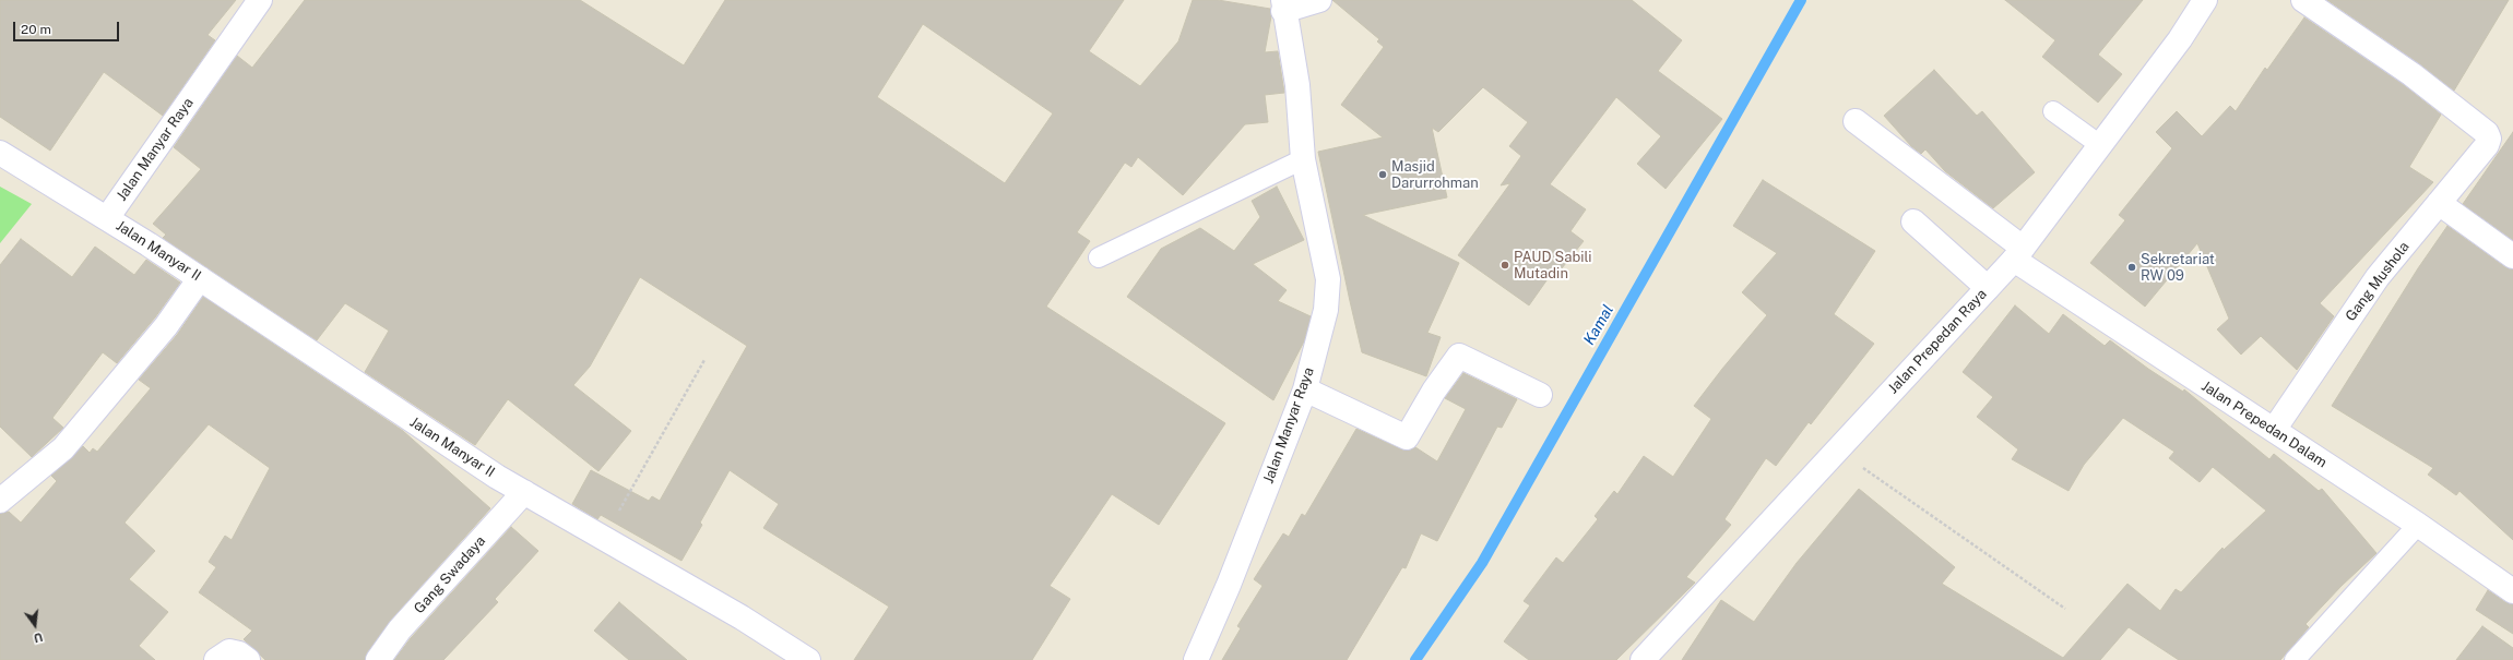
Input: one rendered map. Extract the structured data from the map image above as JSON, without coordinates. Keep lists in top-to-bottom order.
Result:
{
  "streets": {
    "street": [
      "Jalan Manyar Raya",
      "Jalan Manyar II",
      "Gang Mushola",
      "Jalan Prepedan Raya",
      "Jalan Prepedan Dalam",
      "Gang Swadaya"
    ]
  },
  "crossings": [
    ["Jalan Manyar Raya", "Jalan Manyar II"],
    ["Jalan Manyar II", "Gang Swadaya"],
    ["Gang Mushola", "Jalan Prepedan Dalam"],
    ["Jalan Prepedan Raya", "Jalan Prepedan Dalam"]
  ],
  "water": ["Kamal"],
  "places": ["Masjid Darurrohman", "PAUD Sabili Mutadin", "Sekretariat RW 09"],
  "scale_bar": "20 m",
  "north": "bottom"
}
